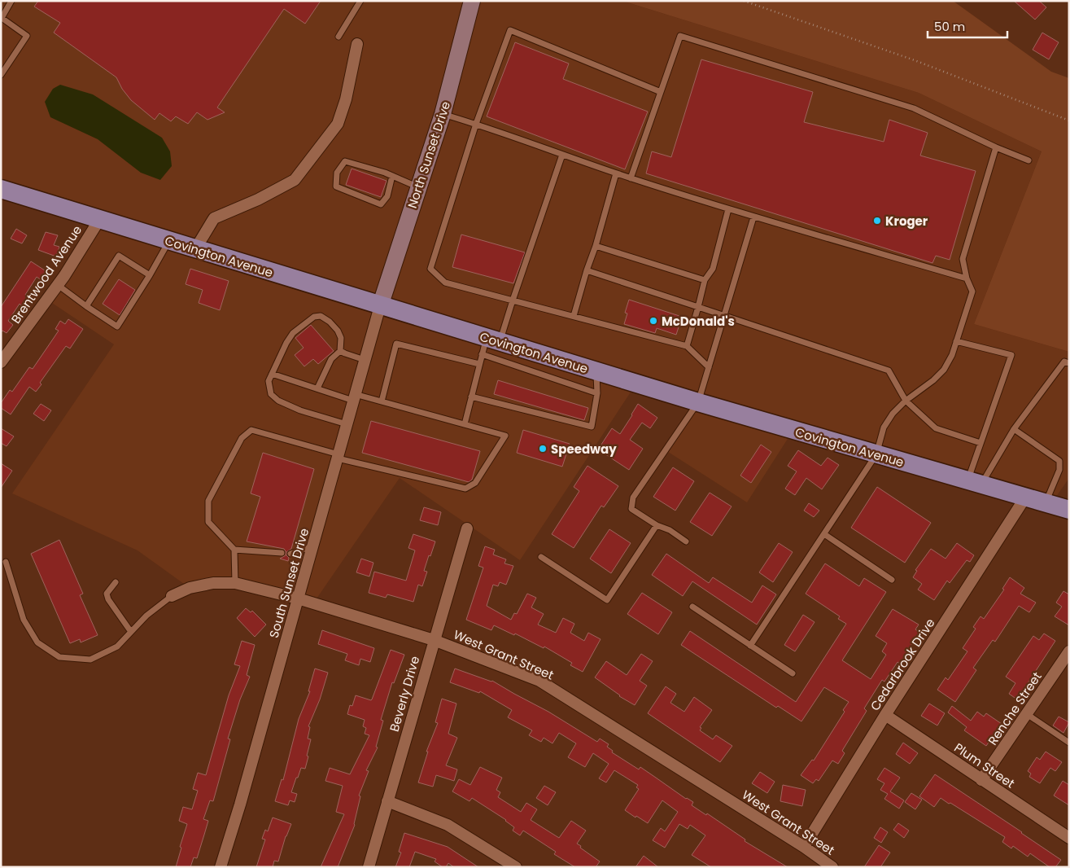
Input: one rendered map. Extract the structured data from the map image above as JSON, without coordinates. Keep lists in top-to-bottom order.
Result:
{
  "streets": {
    "main road": ["North Sunset Drive", "Covington Avenue"],
    "street": [
      "Brentwood Avenue",
      "South Sunset Drive",
      "West Grant Street",
      "Cedarbrook Drive",
      "Beverly Drive",
      "Renche Street",
      "Plum Street"
    ]
  },
  "crossings": [
    ["North Sunset Drive", "Covington Avenue"],
    ["North Sunset Drive", "South Sunset Drive"],
    ["Covington Avenue", "Brentwood Avenue"],
    ["Covington Avenue", "South Sunset Drive"],
    ["Covington Avenue", "Cedarbrook Drive"],
    ["South Sunset Drive", "West Grant Street"],
    ["West Grant Street", "Cedarbrook Drive"],
    ["West Grant Street", "Beverly Drive"],
    ["Cedarbrook Drive", "Plum Street"],
    ["Renche Street", "Plum Street"]
  ],
  "places": ["Kroger", "McDonald's", "Speedway"],
  "scale_bar": "50 m"
}
